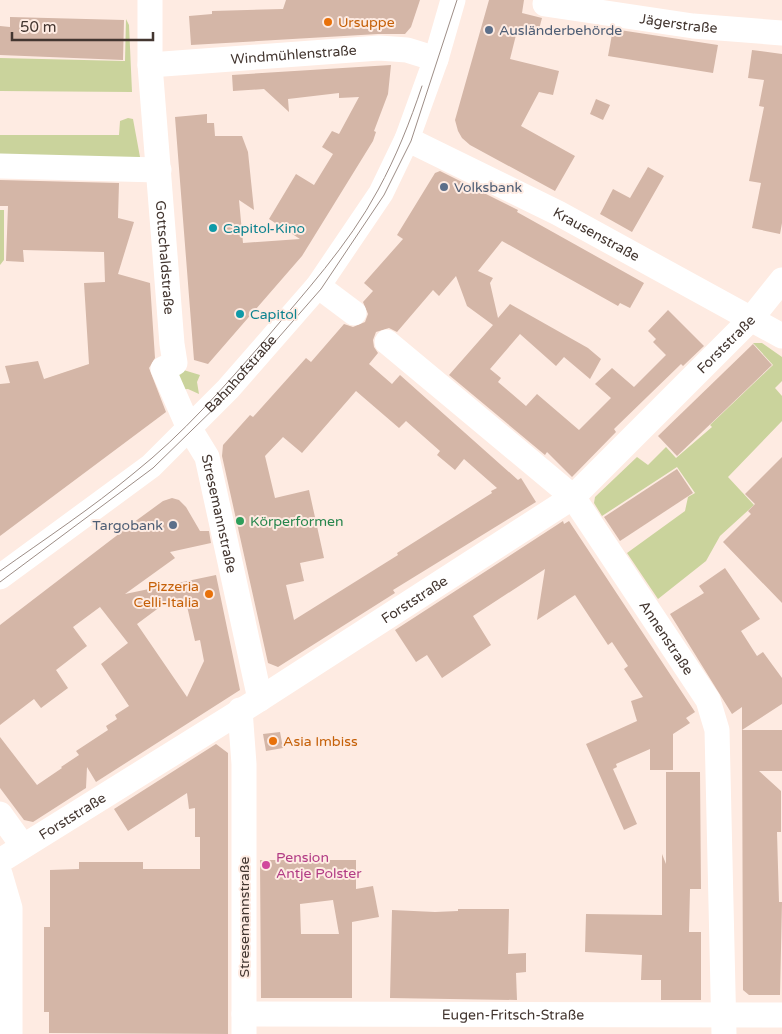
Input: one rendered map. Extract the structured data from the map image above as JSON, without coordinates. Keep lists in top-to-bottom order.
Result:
{
  "streets": {
    "street": [
      "Jägerstraße",
      "Windmühlenstraße",
      "Krausenstraße",
      "Gottschaldstraße",
      "Forststraße",
      "Bahnhofstraße",
      "Stresemannstraße",
      "Annenstraße",
      "Eugen-Fritsch-Straße"
    ]
  },
  "crossings": [
    ["Windmühlenstraße", "Gottschaldstraße"],
    ["Windmühlenstraße", "Bahnhofstraße"],
    ["Krausenstraße", "Forststraße"],
    ["Krausenstraße", "Bahnhofstraße"],
    ["Gottschaldstraße", "Stresemannstraße"],
    ["Forststraße", "Stresemannstraße"],
    ["Forststraße", "Annenstraße"],
    ["Bahnhofstraße", "Stresemannstraße"],
    ["Stresemannstraße", "Eugen-Fritsch-Straße"],
    ["Annenstraße", "Eugen-Fritsch-Straße"]
  ],
  "places": [
    "Ursuppe",
    "Ausländerbehörde",
    "Volksbank",
    "Capitol-Kino",
    "Capitol",
    "Körperformen",
    "Targobank",
    "Pizzeria Celli-Italia",
    "Asia Imbiss",
    "Pension Antje Polster"
  ],
  "scale_bar": "50 m"
}
